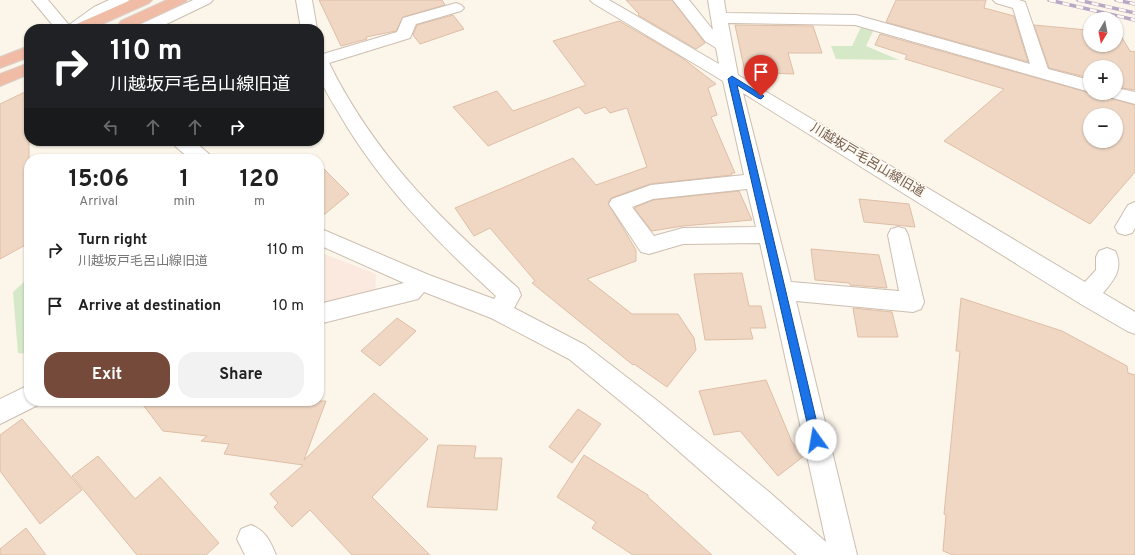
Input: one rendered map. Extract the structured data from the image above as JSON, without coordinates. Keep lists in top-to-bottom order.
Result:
{
  "streets": {
    "street": ["川越坂戸毛呂山線旧道"]
  },
  "north": "bottom",
  "page": {
    "map_buttons": ["+", "−"],
    "turn": ["110 m", "川越坂戸毛呂山線旧道"],
    "eta": [
      "15:06",
      "Arrival",
      "1",
      "min",
      "120",
      "m"
    ],
    "list": [
      {
        "name": "Turn right",
        "note": "川越坂戸毛呂山線旧道",
        "value": "110 m"
      },
      {
        "name": "Arrive at destination",
        "value": "10 m"
      }
    ],
    "buttons": ["Exit", "Share"]
  }
}
